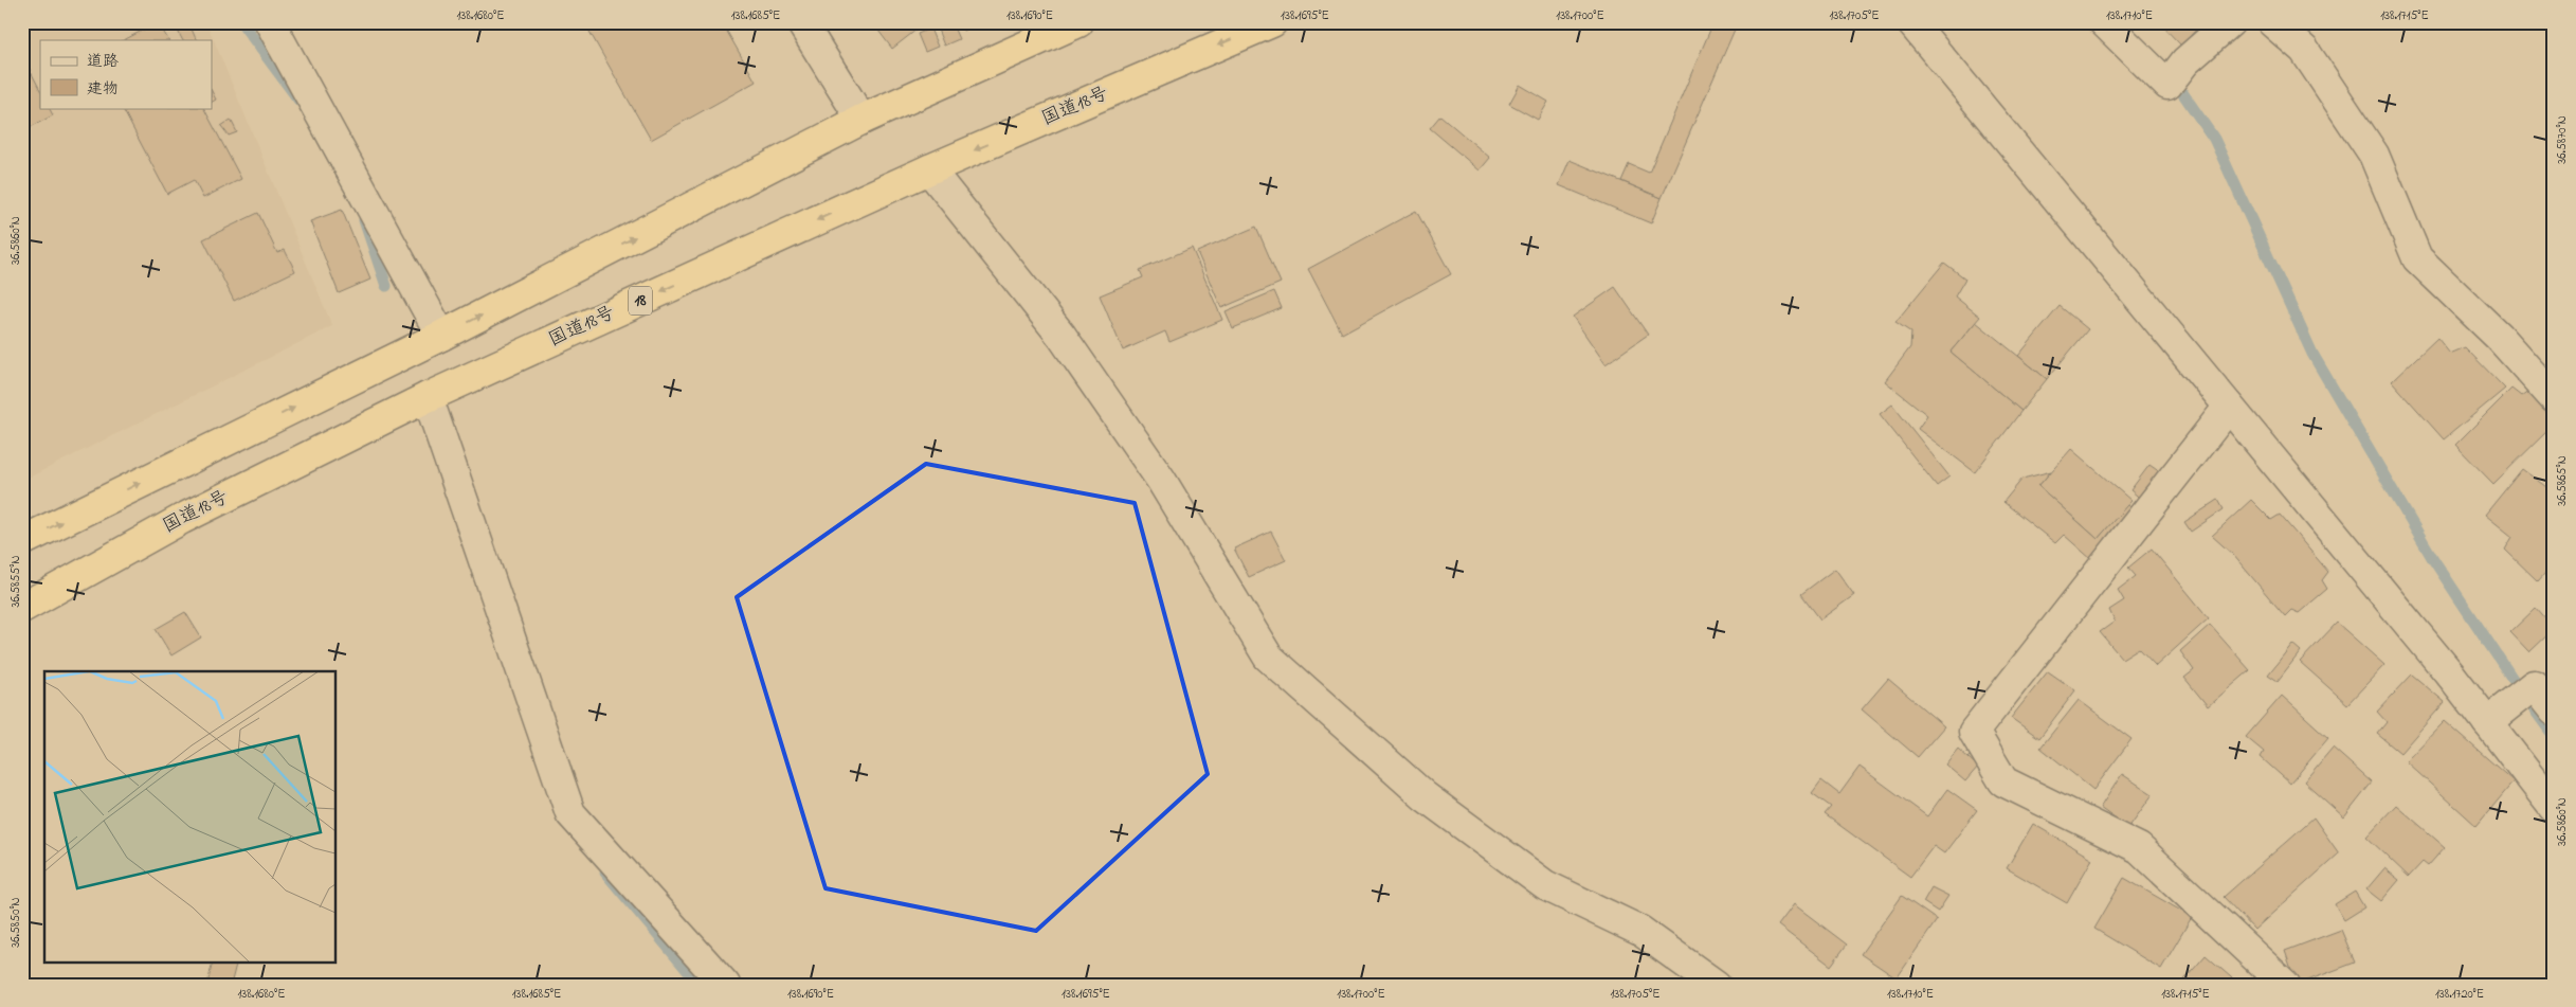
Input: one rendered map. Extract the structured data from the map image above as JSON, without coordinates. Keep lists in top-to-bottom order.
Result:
{
  "streets": {
    "highway": ["国道18号", "18"]
  },
  "legend": ["道路", "建物"],
  "coordinates": [
    "138.1680°E",
    "138.1685°E",
    "138.1690°E",
    "138.1695°E",
    "138.1700°E",
    "138.1705°E",
    "138.1710°E",
    "138.1715°E",
    "36.5870°N",
    "36.5860°N",
    "36.5865°N",
    "36.5855°N",
    "36.5850°N",
    "138.1720°E"
  ]
}
